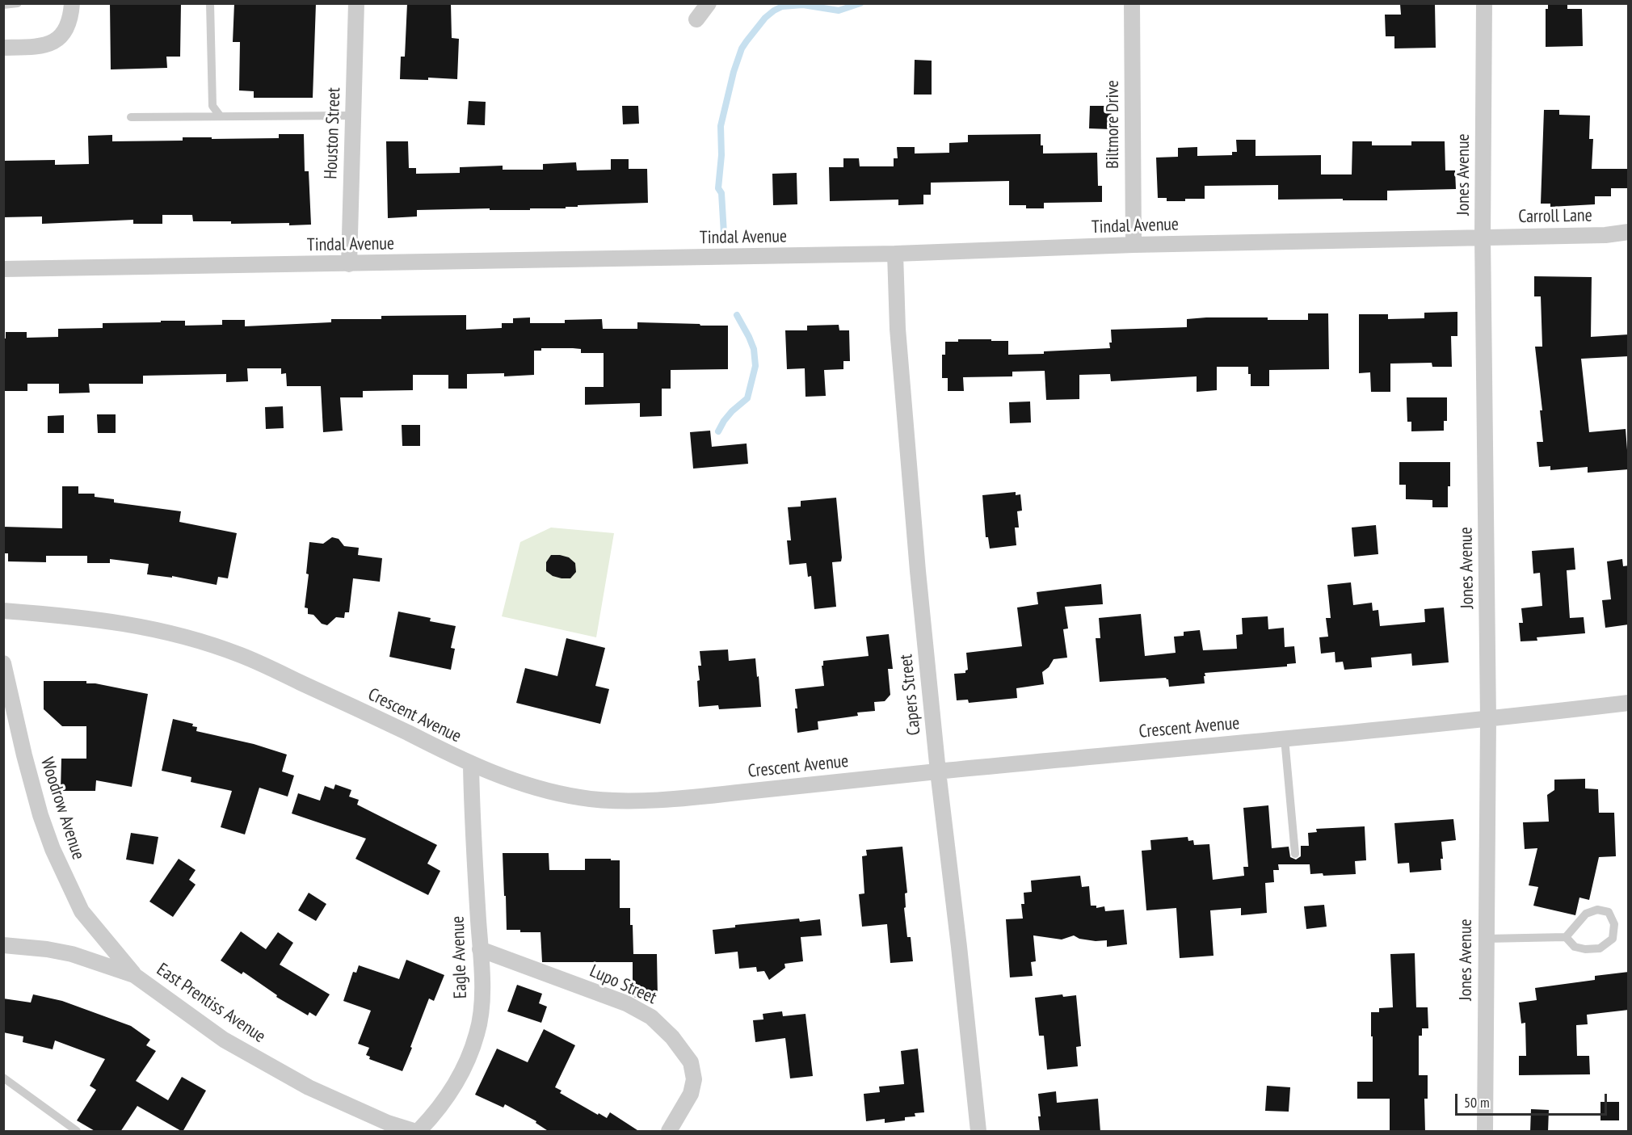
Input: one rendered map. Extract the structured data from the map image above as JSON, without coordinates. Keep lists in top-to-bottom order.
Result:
{
  "streets": {
    "street": [
      "Biltmore Drive",
      "Houston Street",
      "Jones Avenue",
      "Carroll Lane",
      "Tindal Avenue",
      "Capers Street",
      "Crescent Avenue",
      "Woodrow Avenue",
      "Eagle Avenue",
      "Lupo Street",
      "East Prentiss Avenue"
    ]
  },
  "crossings": [
    ["Biltmore Drive", "Tindal Avenue"],
    ["Houston Street", "Tindal Avenue"],
    ["Jones Avenue", "Carroll Lane"],
    ["Jones Avenue", "Tindal Avenue"],
    ["Jones Avenue", "Crescent Avenue"],
    ["Carroll Lane", "Tindal Avenue"],
    ["Tindal Avenue", "Capers Street"],
    ["Capers Street", "Crescent Avenue"],
    ["Crescent Avenue", "Eagle Avenue"],
    ["Woodrow Avenue", "East Prentiss Avenue"],
    ["Eagle Avenue", "Lupo Street"]
  ],
  "scale_bar": "50 m"
}
